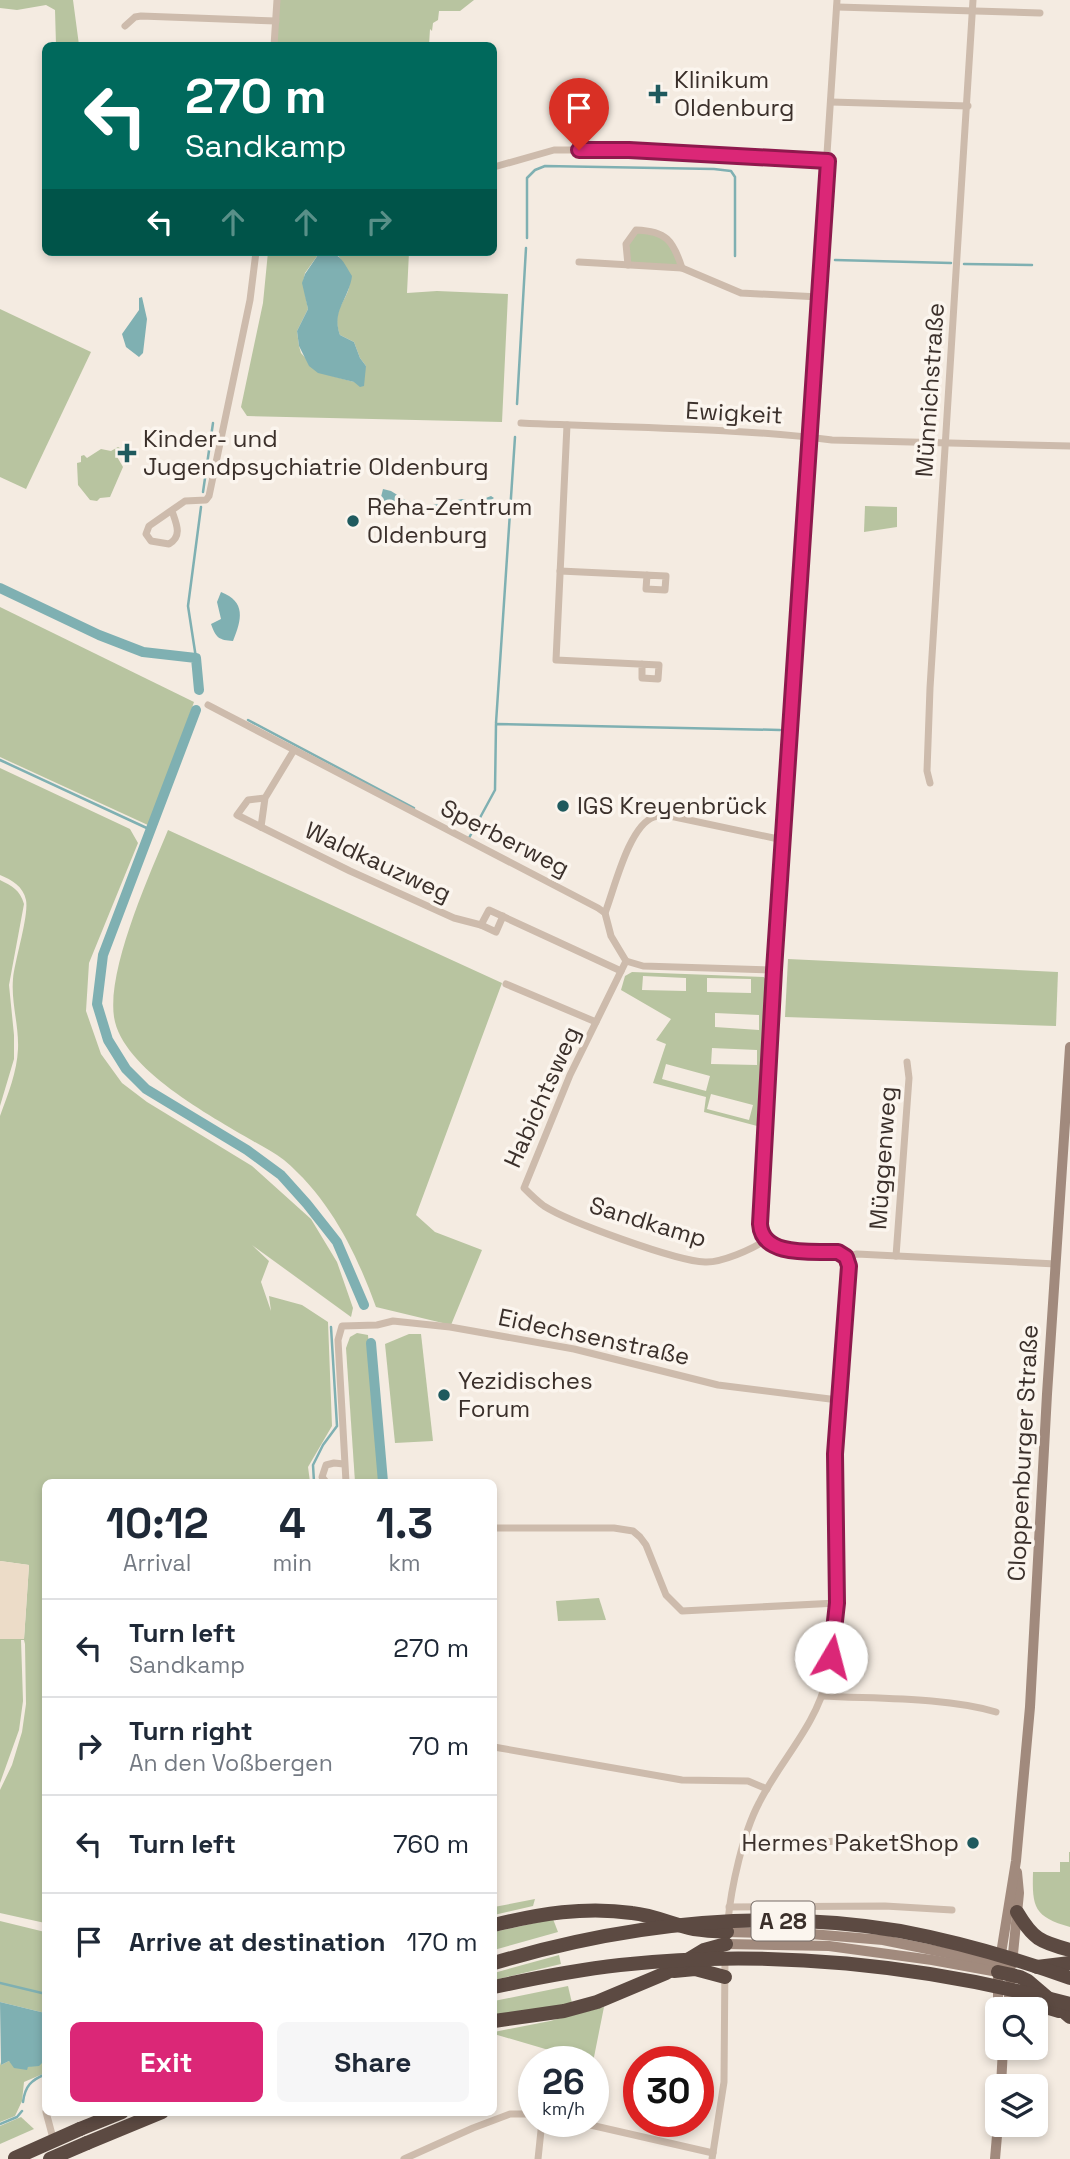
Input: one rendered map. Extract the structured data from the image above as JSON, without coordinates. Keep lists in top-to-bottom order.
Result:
{
  "streets": {
    "highway": ["A 28"],
    "main road": ["Cloppenburger Straße"],
    "street": [
      "Münnichstraße",
      "Ewigkeit",
      "Sperberweg",
      "Waldkauzweg",
      "Habichtsweg",
      "Müggenweg",
      "Sandkamp",
      "Eidechsenstraße"
    ]
  },
  "crossings": [
    ["Münnichstraße", "Ewigkeit"],
    ["Sperberweg", "Waldkauzweg"],
    ["Sperberweg", "Habichtsweg"],
    ["Habichtsweg", "Sandkamp"]
  ],
  "places": {
    "health": ["Klinikum Oldenburg", "Kinder- und Jugendpsychiatrie Oldenburg"],
    "other": [
      "Reha-Zentrum Oldenburg",
      "IGS Kreyenbrück",
      "Yezidisches Forum",
      "Hermes PaketShop"
    ]
  },
  "page": {
    "turn": ["270 m", "Sandkamp"],
    "eta": [
      "10:12",
      "Arrival",
      "4",
      "min",
      "1.3",
      "km"
    ],
    "list": [
      {
        "name": "Turn left",
        "note": "Sandkamp",
        "value": "270 m"
      },
      {
        "name": "Turn right",
        "note": "An den Voßbergen",
        "value": "70 m"
      },
      {
        "name": "Turn left",
        "value": "760 m"
      },
      {
        "name": "Arrive at destination",
        "value": "170 m"
      }
    ],
    "buttons": ["Exit", "Share"],
    "speed": "26 km/h",
    "limit": "30"
  }
}
